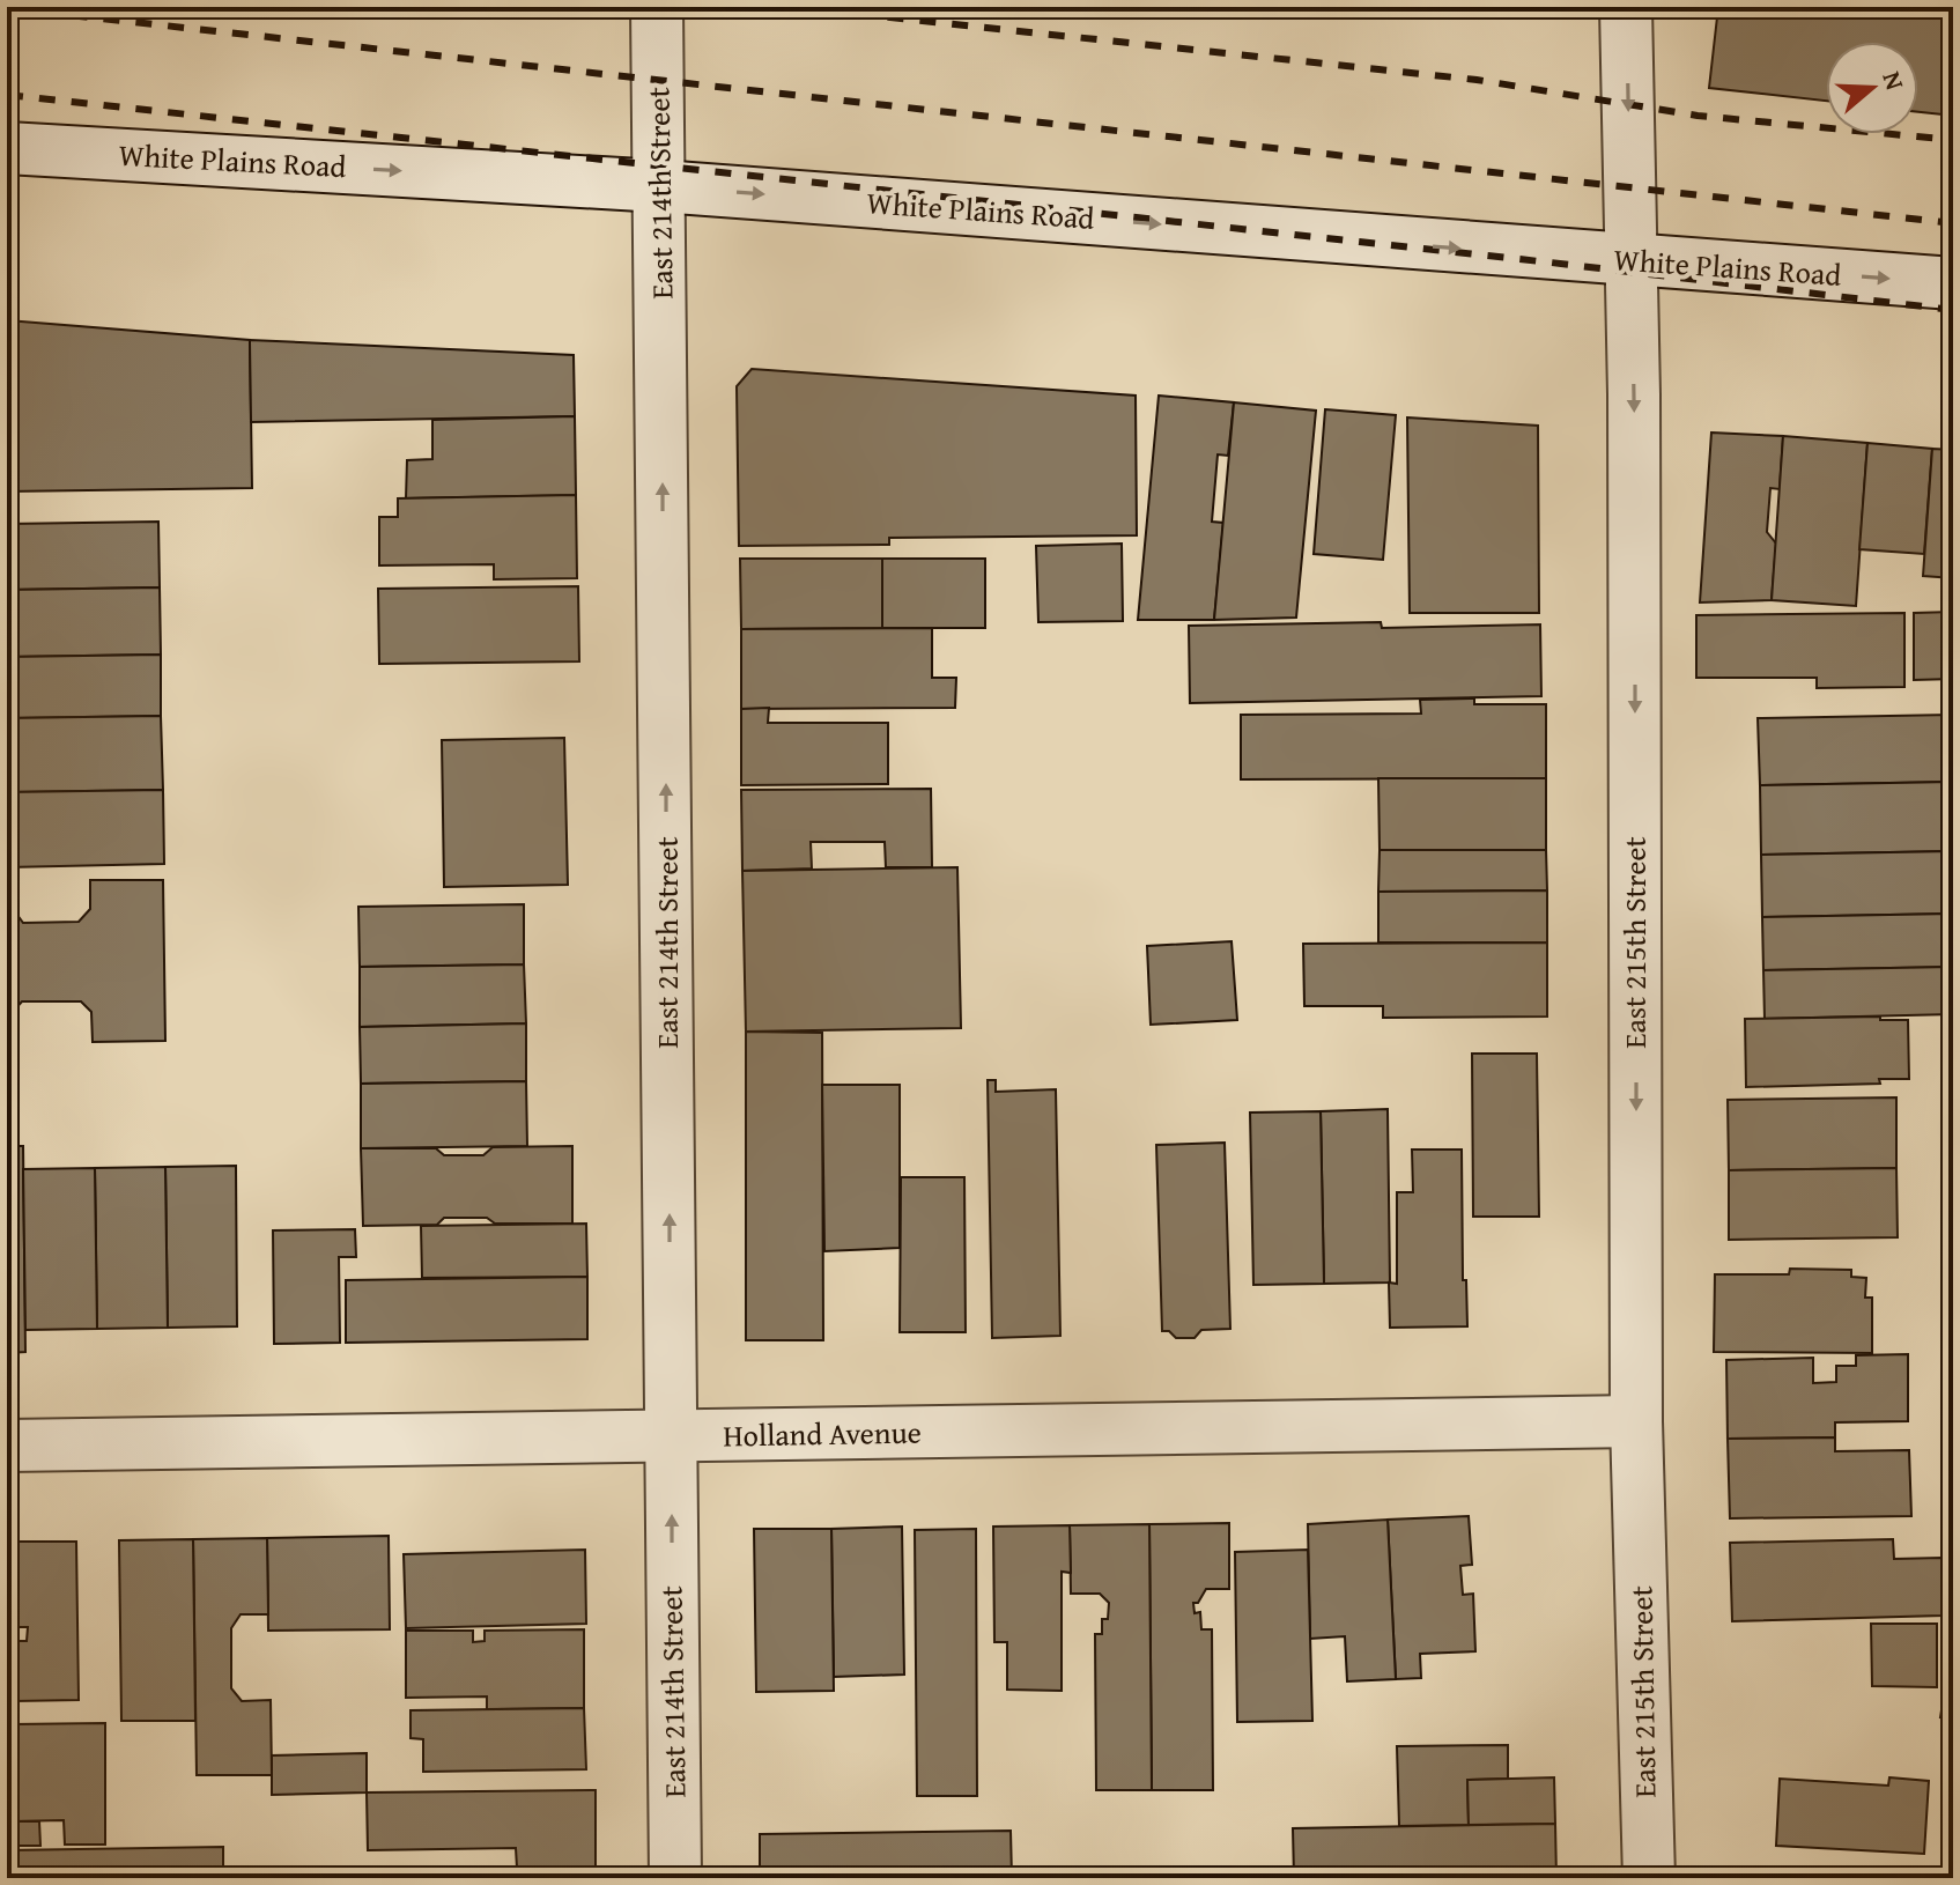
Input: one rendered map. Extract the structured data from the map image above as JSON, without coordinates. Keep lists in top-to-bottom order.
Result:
{
  "streets": {
    "street": [
      "White Plains Road",
      "East 214th Street",
      "East 215th Street",
      "Holland Avenue"
    ]
  },
  "crossings": [
    ["White Plains Road", "East 214th Street"],
    ["White Plains Road", "East 215th Street"],
    ["East 214th Street", "Holland Avenue"],
    ["East 215th Street", "Holland Avenue"]
  ],
  "one_way": ["White Plains Road", "East 214th Street", "East 215th Street"],
  "north": "right"
}
